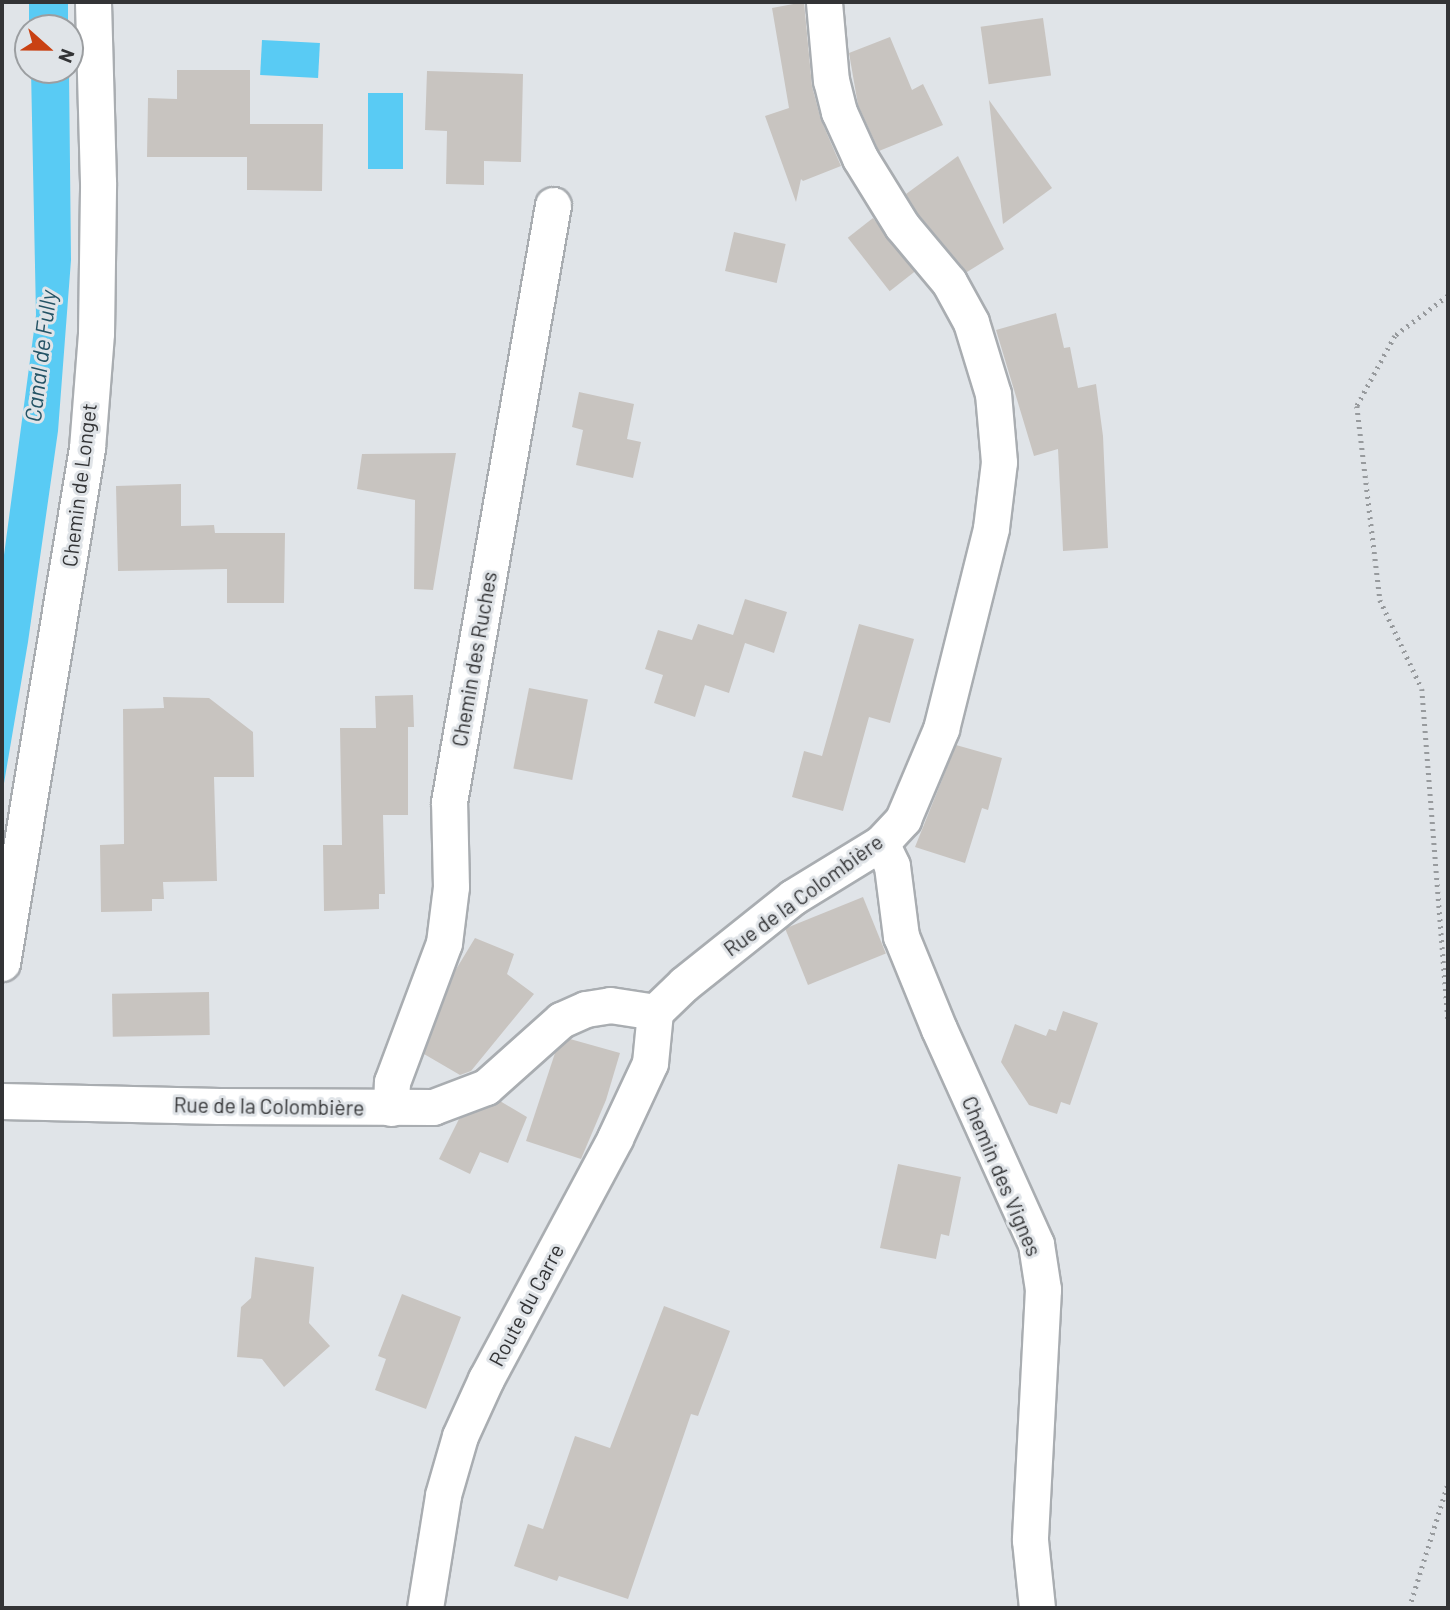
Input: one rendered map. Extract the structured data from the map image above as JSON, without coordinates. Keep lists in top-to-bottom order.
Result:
{
  "streets": {
    "street": [
      "Chemin de Longet",
      "Chemin des Ruches",
      "Rue de la Colombière",
      "Chemin des Vignes",
      "Route du Carre"
    ]
  },
  "crossings": [
    ["Chemin des Ruches", "Rue de la Colombière"],
    ["Rue de la Colombière", "Chemin des Vignes"],
    ["Rue de la Colombière", "Route du Carre"]
  ],
  "water": ["Canal de Fully"],
  "north": "right"
}
